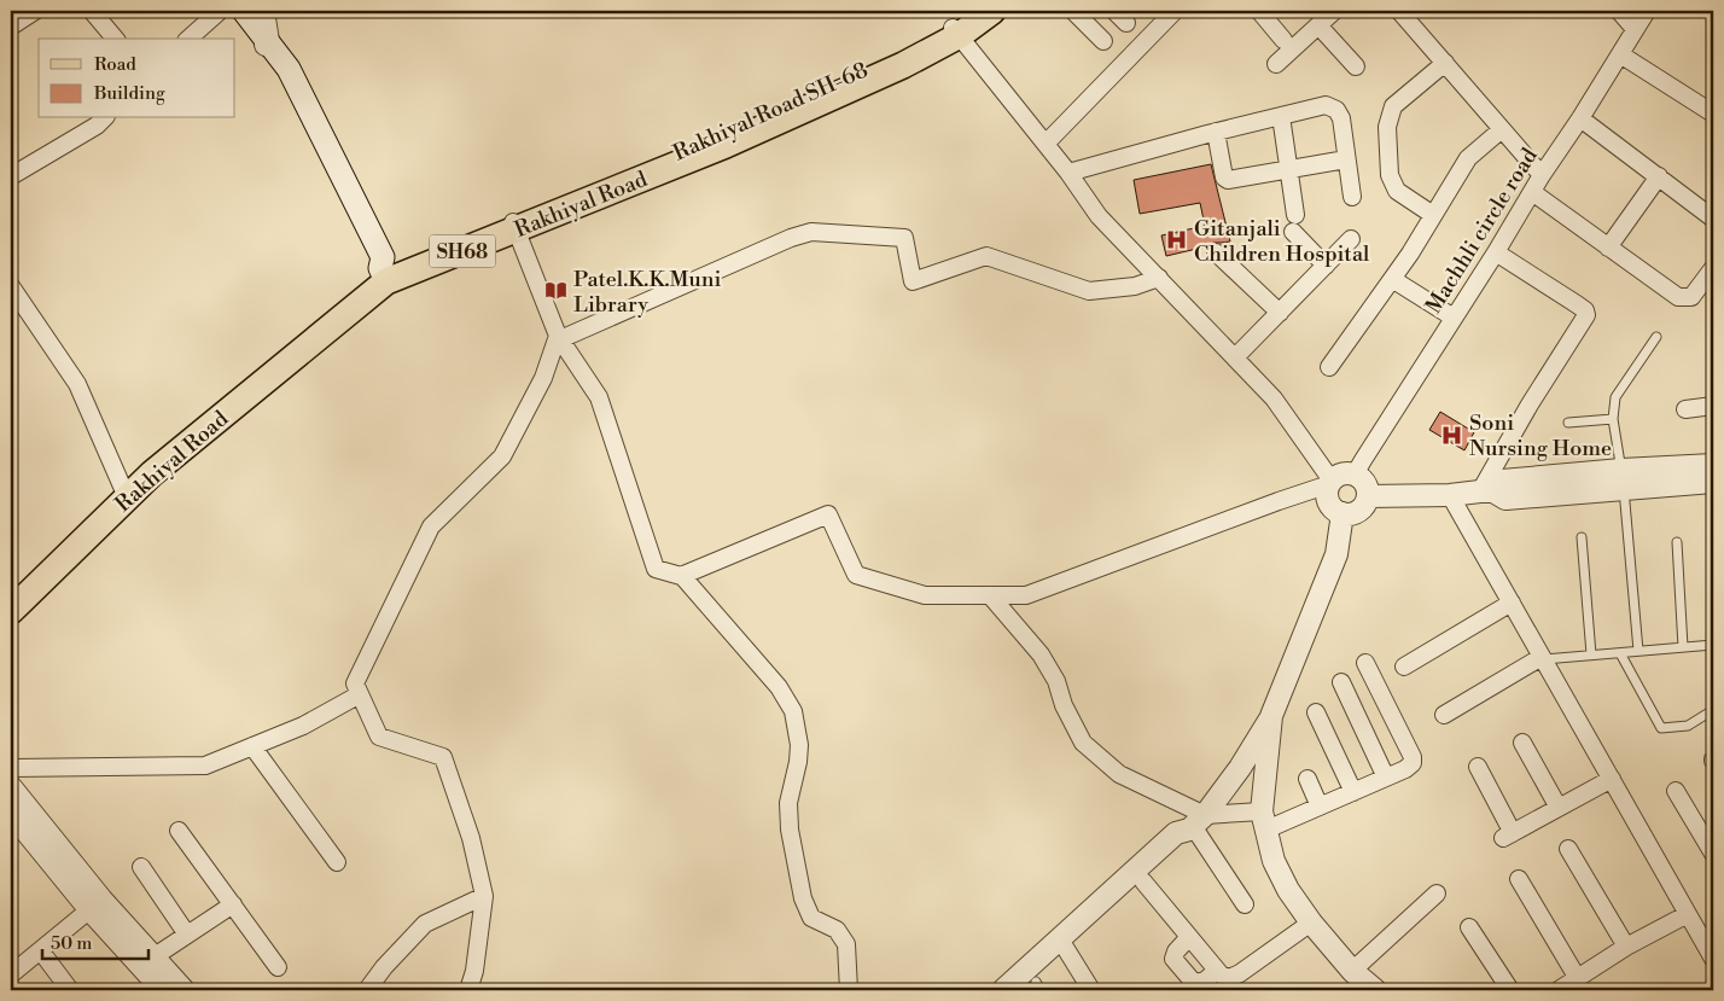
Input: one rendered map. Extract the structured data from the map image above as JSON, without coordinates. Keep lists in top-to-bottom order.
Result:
{
  "streets": {
    "main road": ["Rakhiyal Road", "SH68"],
    "street": ["Machhli circle road"]
  },
  "crossings": [
    ["Rakhiyal Road", "SH68"]
  ],
  "places": {
    "hospital": ["Gitanjali Children Hospital", "Soni Nursing Home"],
    "library": ["Patel.K.K.Muni Library"]
  },
  "legend": ["Road", "Building"],
  "scale_bar": "50 m"
}
